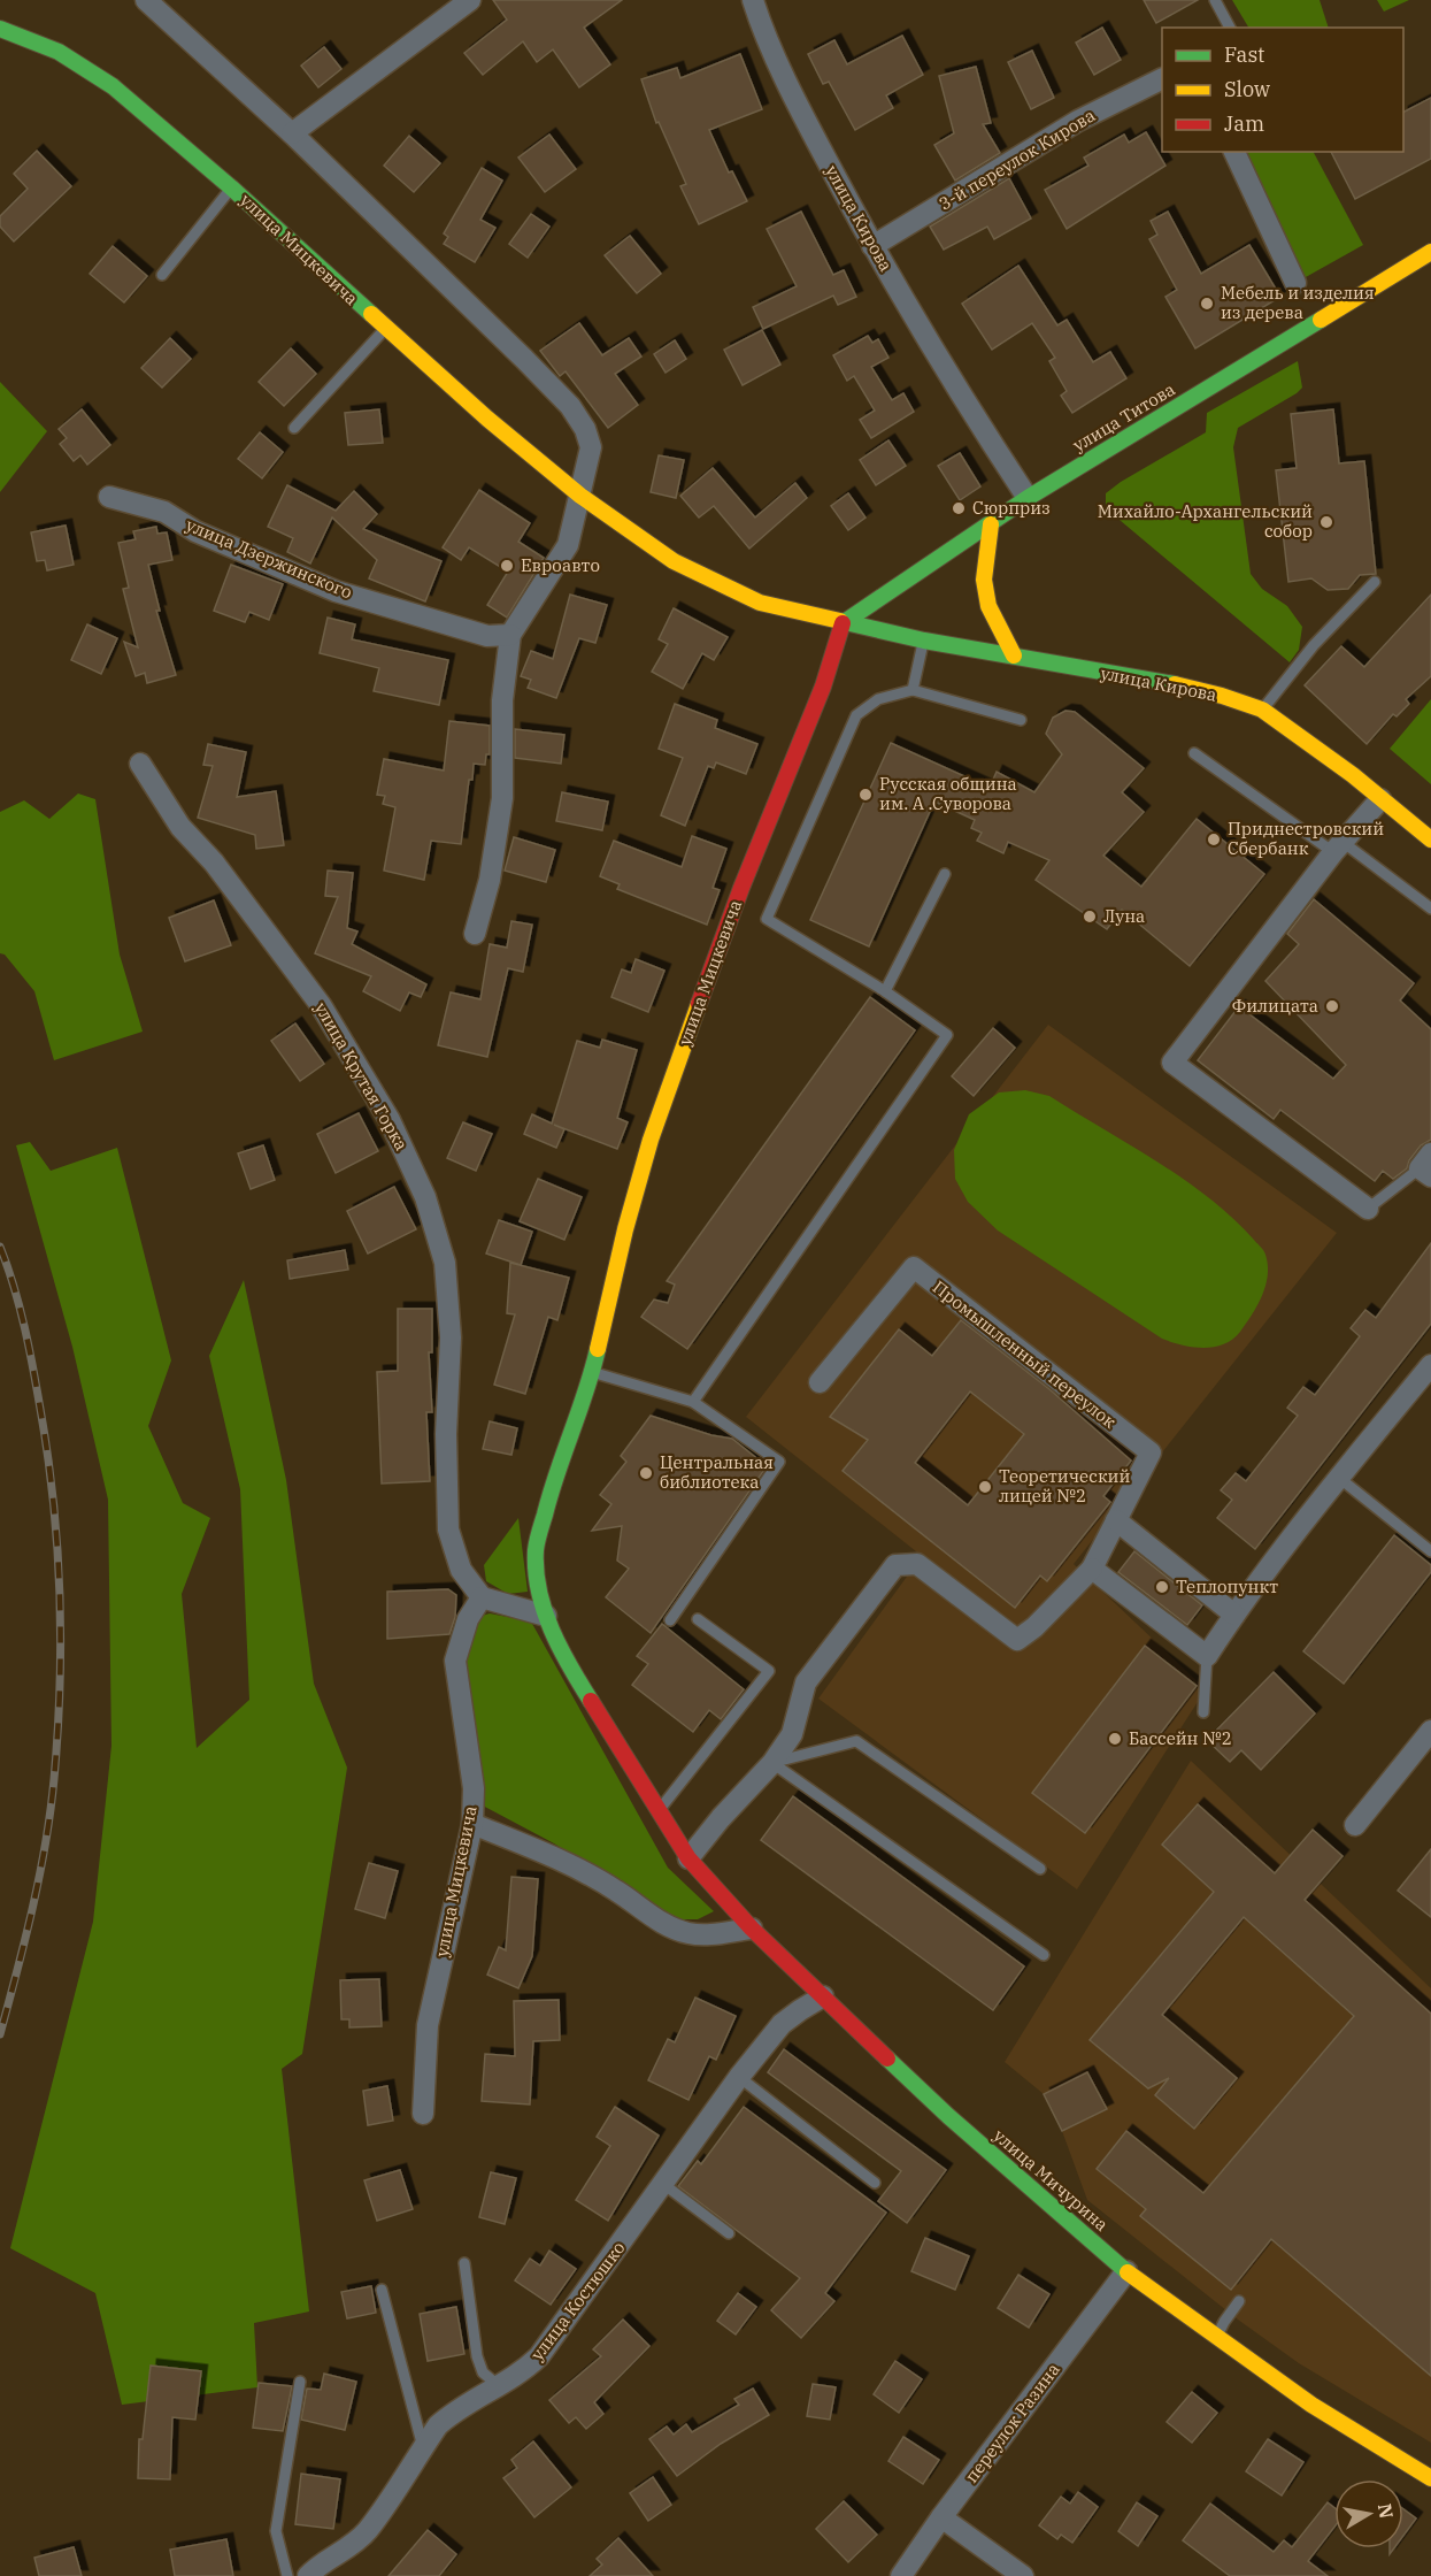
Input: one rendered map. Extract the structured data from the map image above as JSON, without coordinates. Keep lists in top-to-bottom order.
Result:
{
  "streets": {
    "street": [
      "3-й переулок Кирова",
      "улица Кирова",
      "улица Мицкевича",
      "улица Титова",
      "улица Дзержинского",
      "улица Крутая Горка",
      "Промышленный переулок",
      "улица Мичурина",
      "улица Костюшко",
      "переулок Разина"
    ]
  },
  "crossings": [
    ["3-й переулок Кирова", "улица Кирова"],
    ["улица Кирова", "улица Мицкевича"],
    ["улица Кирова", "улица Титова"],
    ["улица Мицкевича", "улица Титова"],
    ["улица Мицкевича", "улица Крутая Горка"],
    ["улица Мицкевича", "Промышленный переулок"],
    ["улица Мицкевича", "улица Мичурина"],
    ["Промышленный переулок", "улица Мичурина"],
    ["улица Мичурина", "улица Костюшко"],
    ["улица Мичурина", "переулок Разина"]
  ],
  "places": [
    "Мебель и изделия из дерева",
    "Сюрприз",
    "Михайло-Архангельский собор",
    "Евроавто",
    "Русская община им. А .Суворова",
    "Приднестровский Сбербанк",
    "Луна",
    "Филицата",
    "Центральная библиотека",
    "Теоретический лицей №2",
    "Теплопункт",
    "Бассейн №2"
  ],
  "legend": ["Fast", "Slow", "Jam"],
  "north": "right"
}
